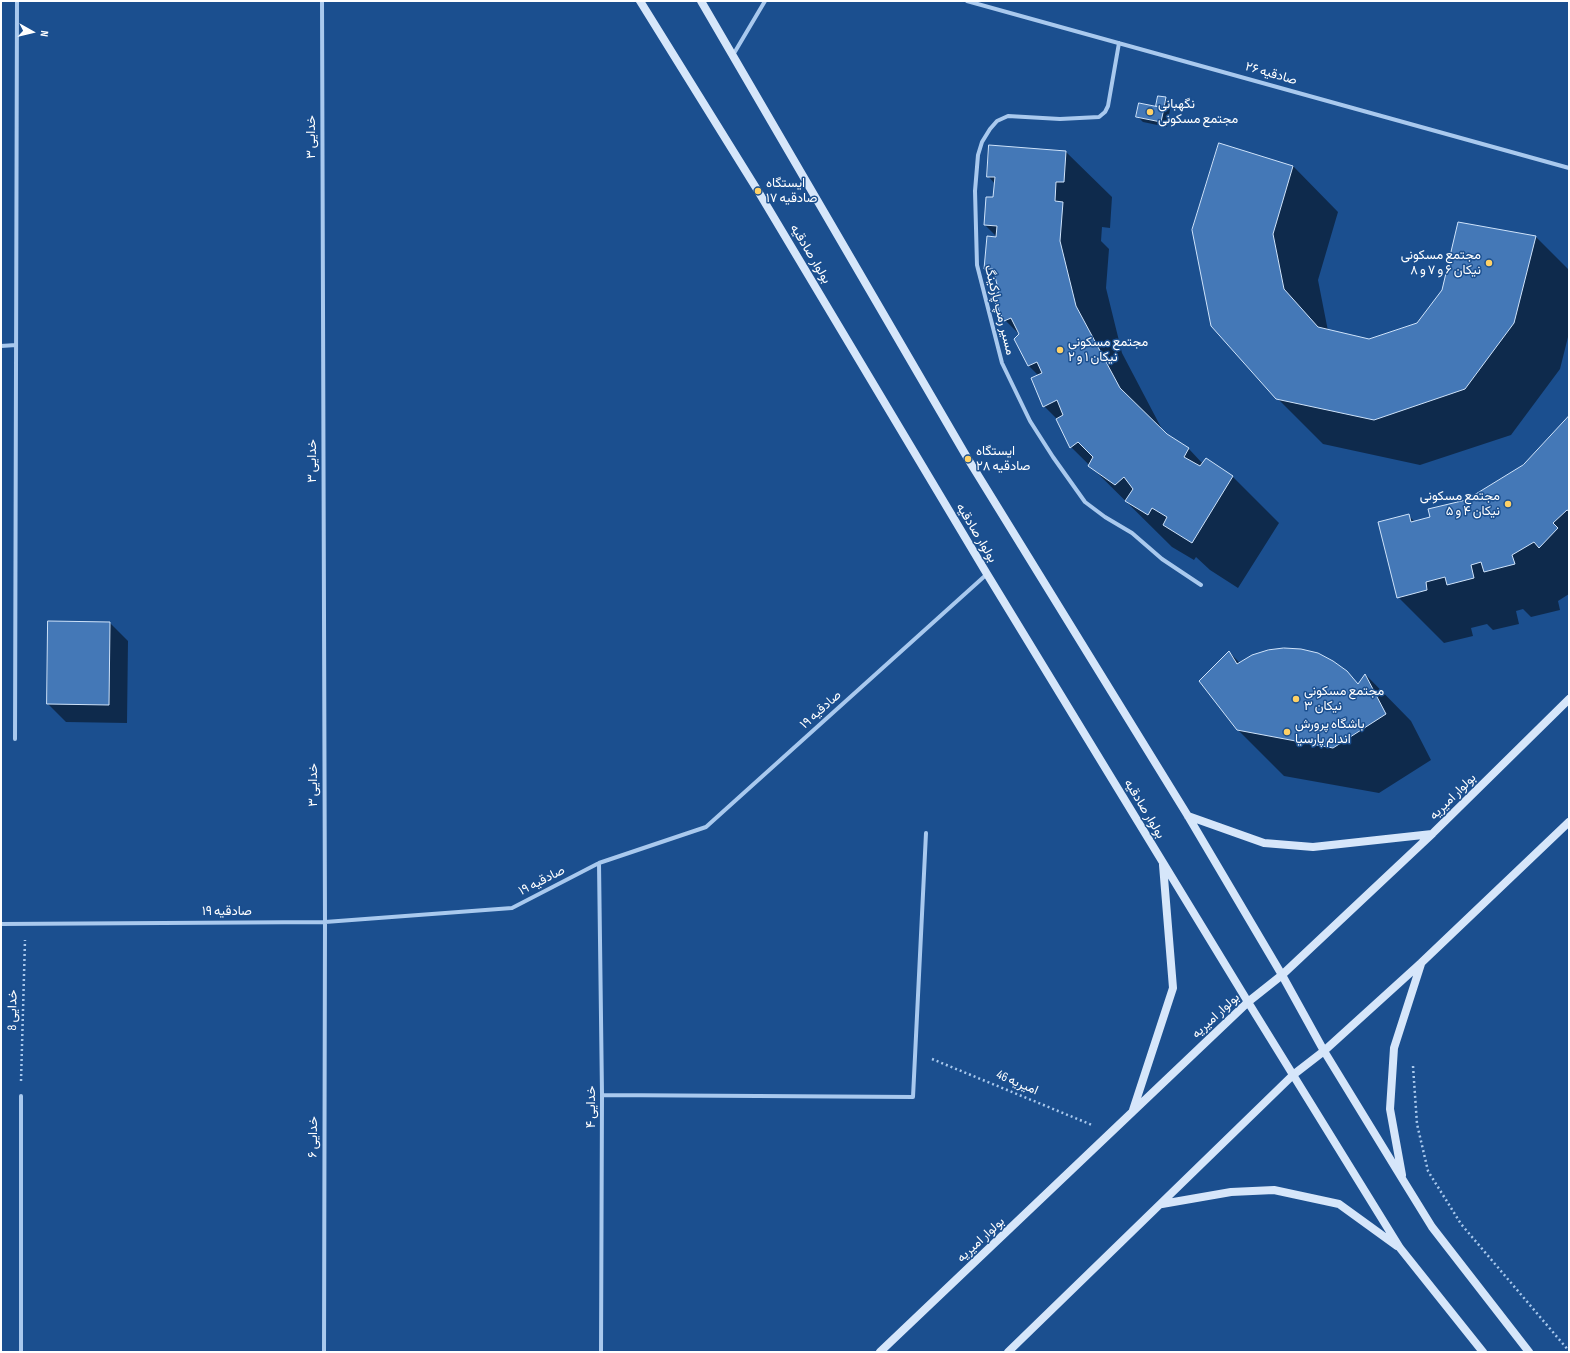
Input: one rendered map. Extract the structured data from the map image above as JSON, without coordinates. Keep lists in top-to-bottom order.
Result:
{
  "streets": {
    "main road": ["بولوار صادقیه", "بولوار امیریه"],
    "street": [
      "صادقیه ۲۶",
      "خدایی ۳",
      "مسیر رمپ پارکینگ",
      "صادقیه ۱۹",
      "خدایی ۴",
      "خدایی ۶"
    ],
    "path": ["خدایی 8", "امیریه 46"]
  },
  "crossings": [
    ["صادقیه ۲۶", "مسیر رمپ پارکینگ"],
    ["خدایی ۳", "صادقیه ۱۹"],
    ["خدایی ۳", "خدایی ۶"],
    ["بولوار صادقیه", "صادقیه ۱۹"],
    ["بولوار صادقیه", "بولوار امیریه"],
    ["صادقیه ۱۹", "خدایی 8"],
    ["صادقیه ۱۹", "خدایی ۴"],
    ["صادقیه ۱۹", "خدایی ۶"],
    ["بولوار امیریه", "امیریه 46"]
  ],
  "places": [
    "نگهبانی مجتمع مسکونی",
    "ایستگاه صادقیه ۱۷",
    "مجتمع مسکونی نیکان ۶ و ۷ و ۸",
    "مجتمع مسکونی نیکان ۱ و ۲",
    "ایستگاه صادقیه ۲۸",
    "مجتمع مسکونی نیکان ۴ و ۵",
    "مجتمع مسکونی نیکان ۳",
    "باشگاه پرورش اندام پارسیا"
  ],
  "north": "right"
}
